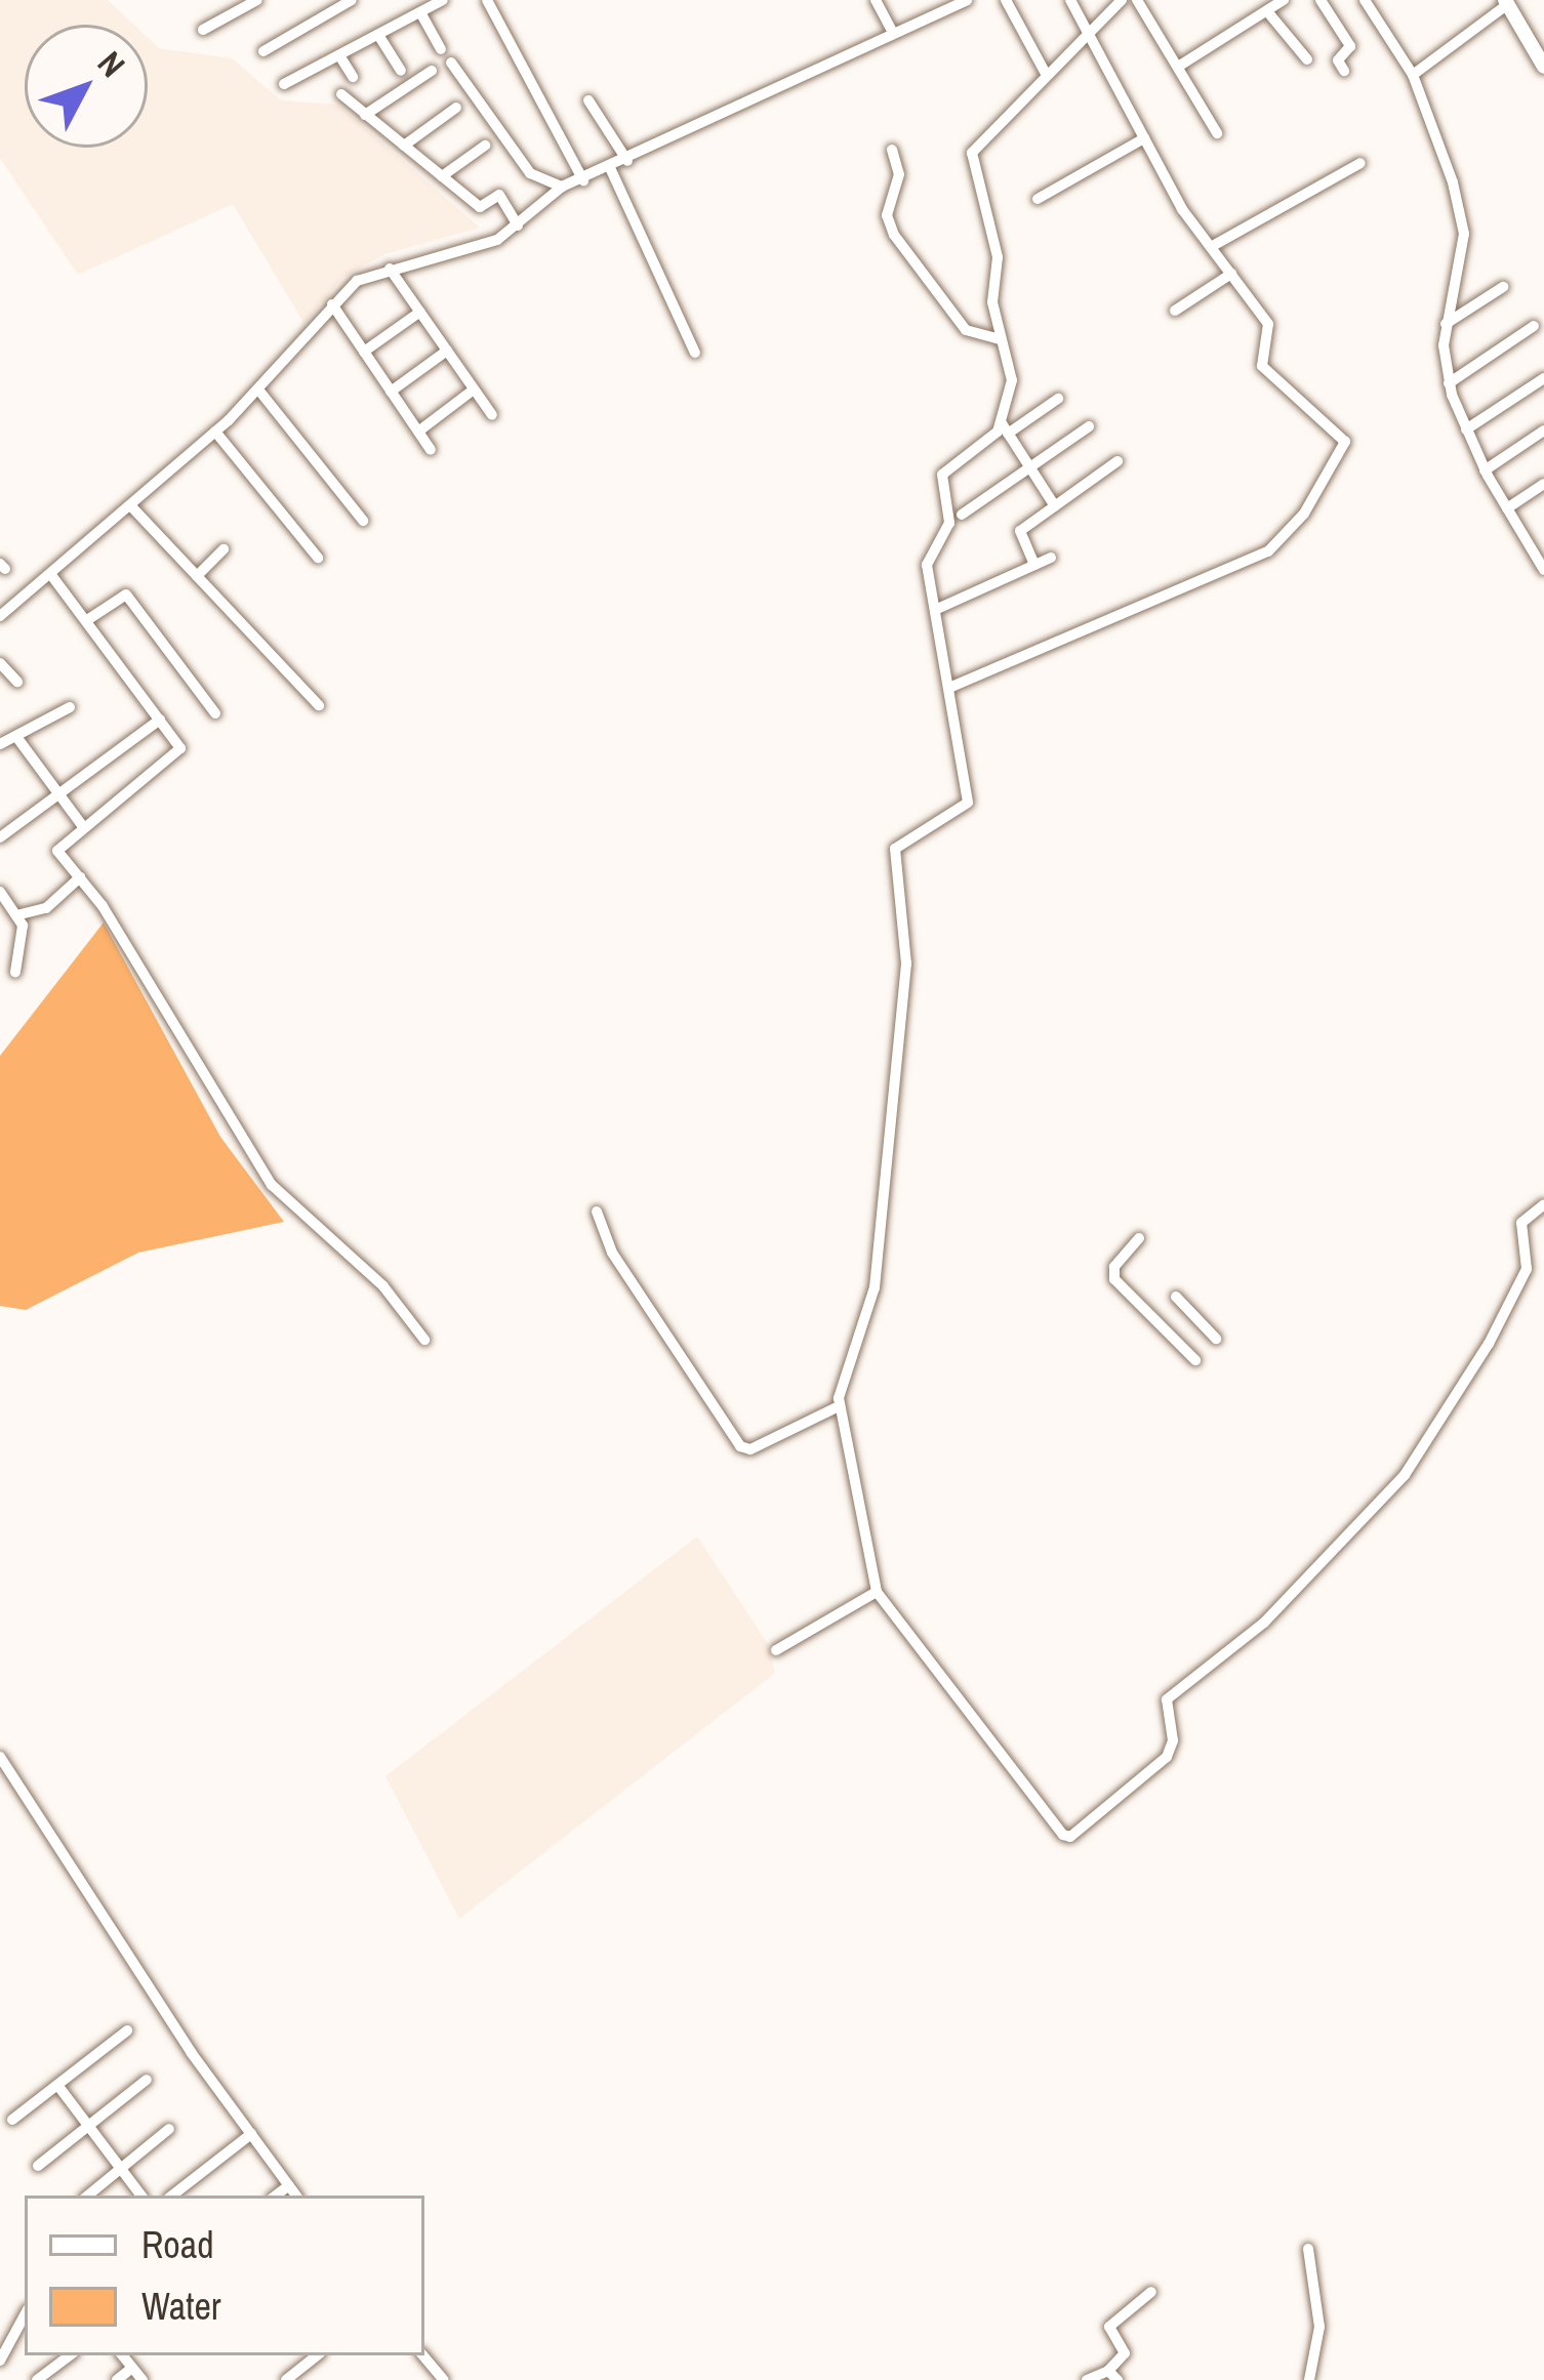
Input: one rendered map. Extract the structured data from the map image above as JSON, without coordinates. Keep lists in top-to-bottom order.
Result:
{
  "legend": ["Road", "Water"],
  "north": "top right"
}
